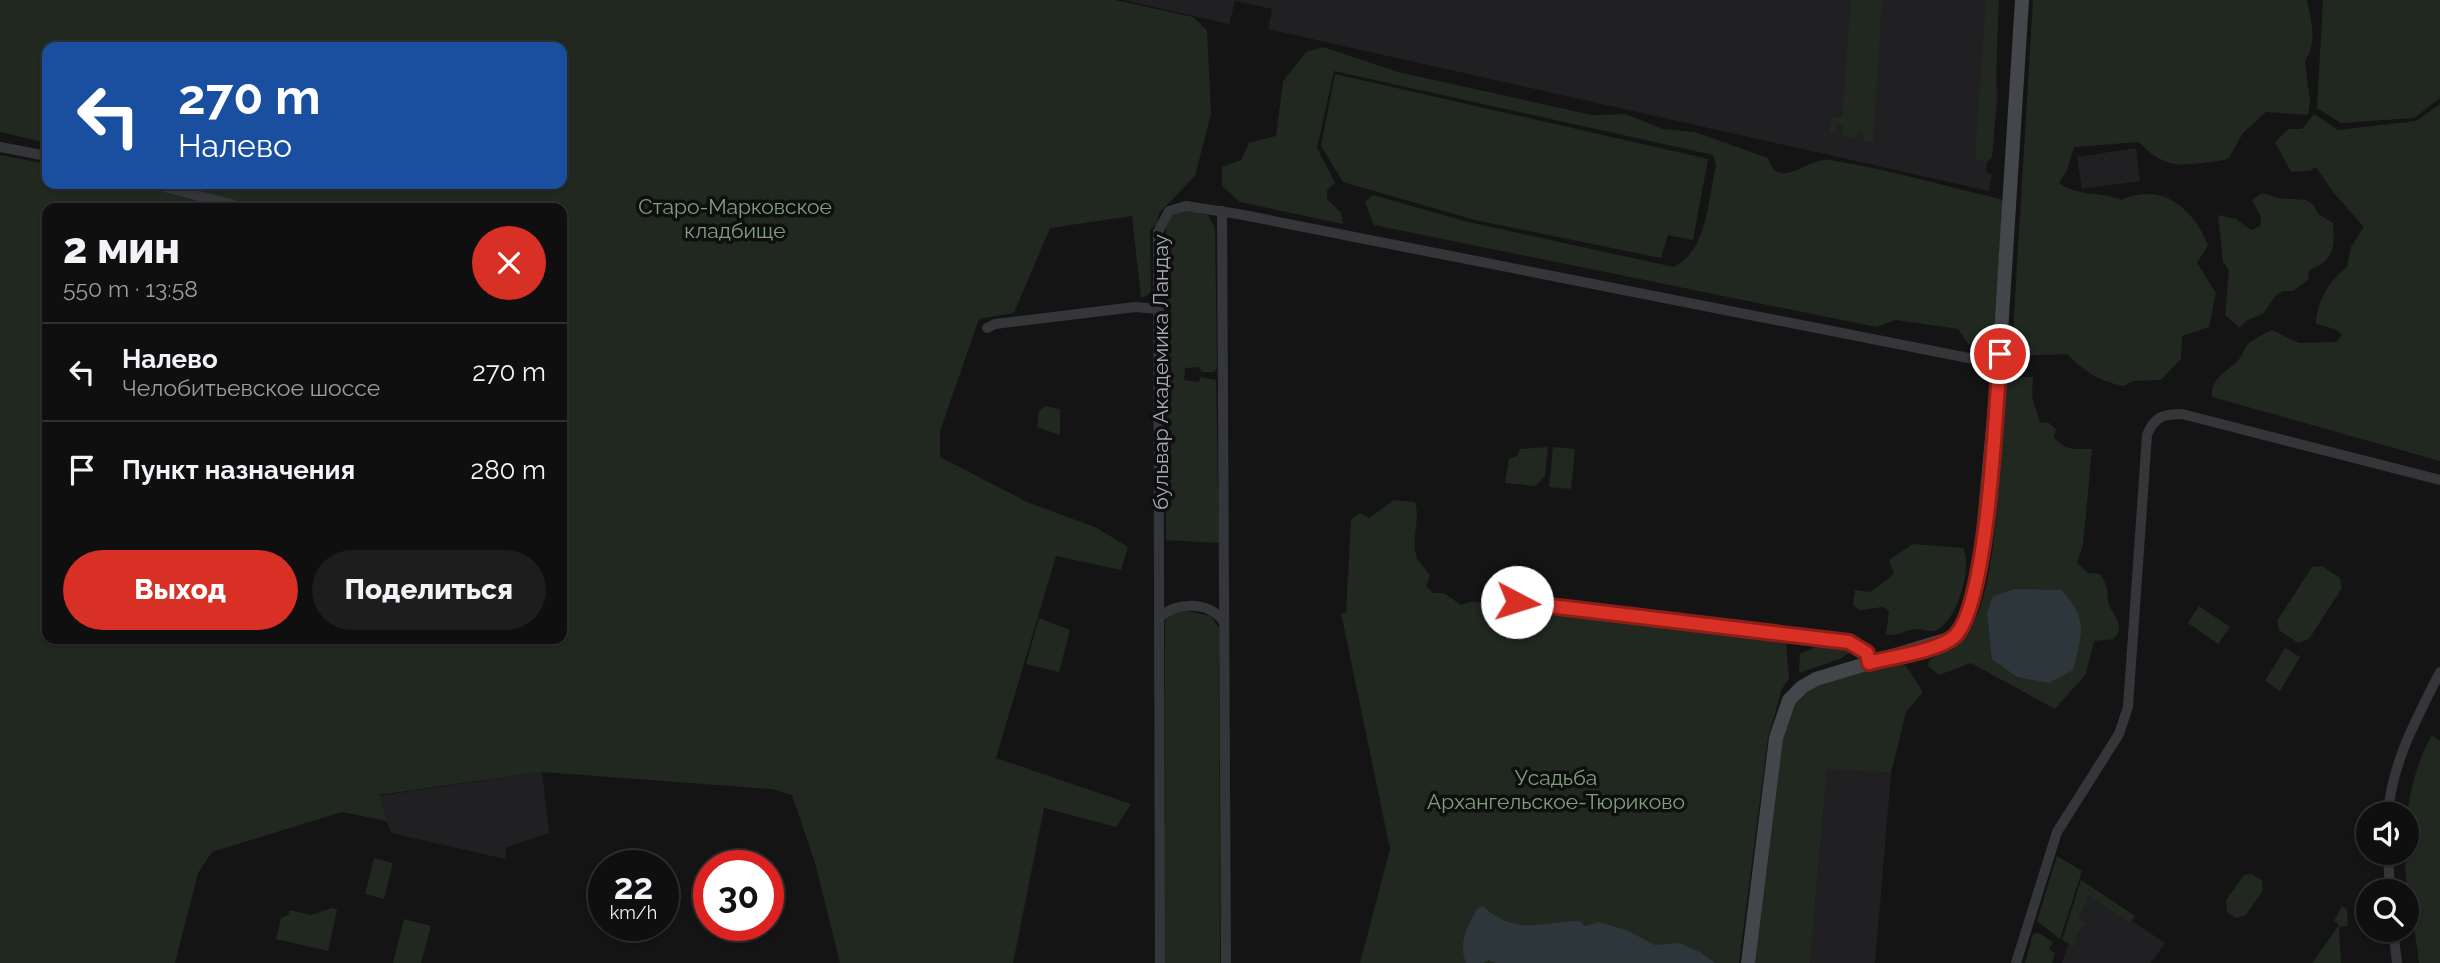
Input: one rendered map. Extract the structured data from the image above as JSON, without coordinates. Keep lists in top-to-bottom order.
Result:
{
  "streets": {
    "street": ["бульвар Академика Ландау"]
  },
  "parks": ["Старо-Марковское кладбище", "Усадьба Архангельское-Тюриково"],
  "page": {
    "turn": ["270 m", "Налево"],
    "heading": ["2 мин", "550 m · 13:58"],
    "list": [
      {
        "name": "Налево",
        "note": "Челобитьевское шоссе",
        "value": "270 m"
      },
      {
        "name": "Пункт назначения",
        "value": "280 m"
      }
    ],
    "buttons": ["Выход", "Поделиться"],
    "speed": "22 km/h",
    "limit": "30"
  }
}
